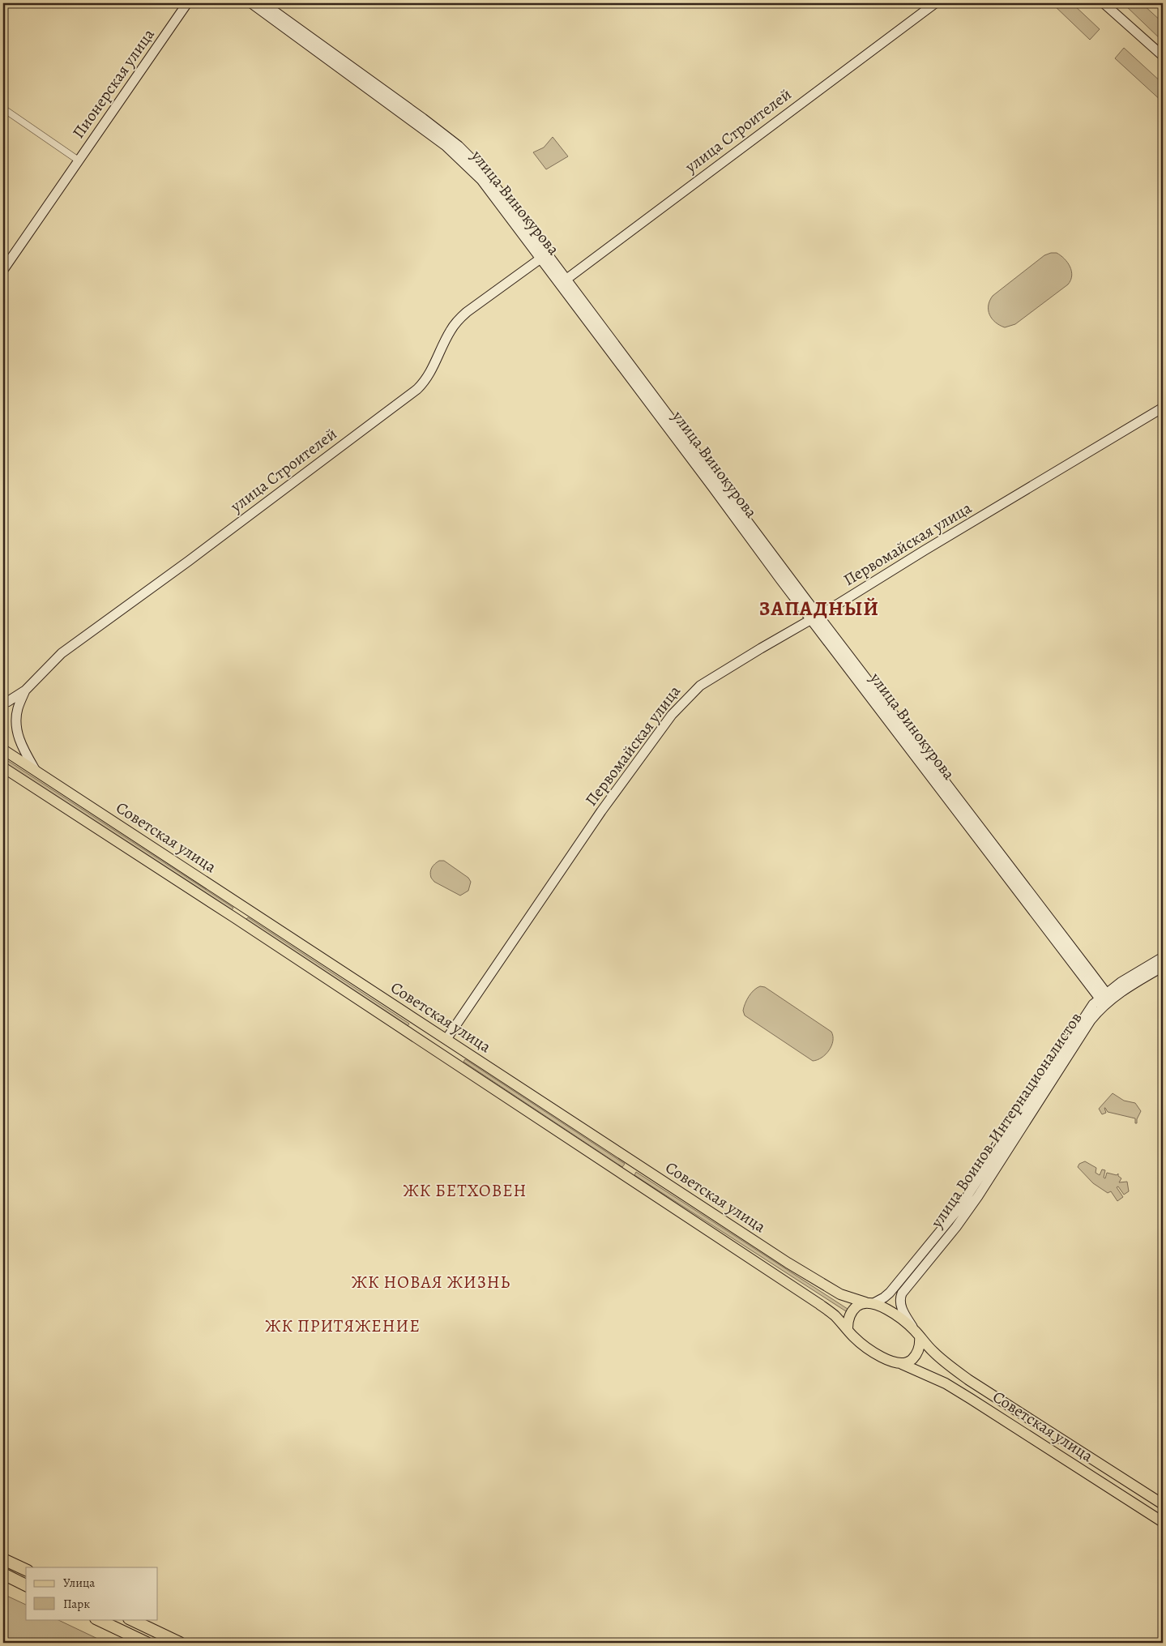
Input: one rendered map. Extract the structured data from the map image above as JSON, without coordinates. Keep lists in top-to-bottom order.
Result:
{
  "streets": {
    "main road": [
      "Пионерская улица",
      "улица Строителей",
      "улица Винокурова",
      "Первомайская улица",
      "Советская улица",
      "улица Воинов-Интернационалистов"
    ]
  },
  "crossings": [
    ["улица Строителей", "улица Винокурова"],
    ["улица Строителей", "Советская улица"],
    ["улица Винокурова", "Первомайская улица"],
    ["улица Винокурова", "улица Воинов-Интернационалистов"],
    ["Первомайская улица", "Советская улица"],
    ["Советская улица", "улица Воинов-Интернационалистов"]
  ],
  "districts": [
    "ЗАПАДНЫЙ",
    "ЖК БЕТХОВЕН",
    "ЖК НОВАЯ ЖИЗНЬ",
    "ЖК ПРИТЯЖЕНИЕ"
  ],
  "legend": ["Улица", "Парк"]
}
